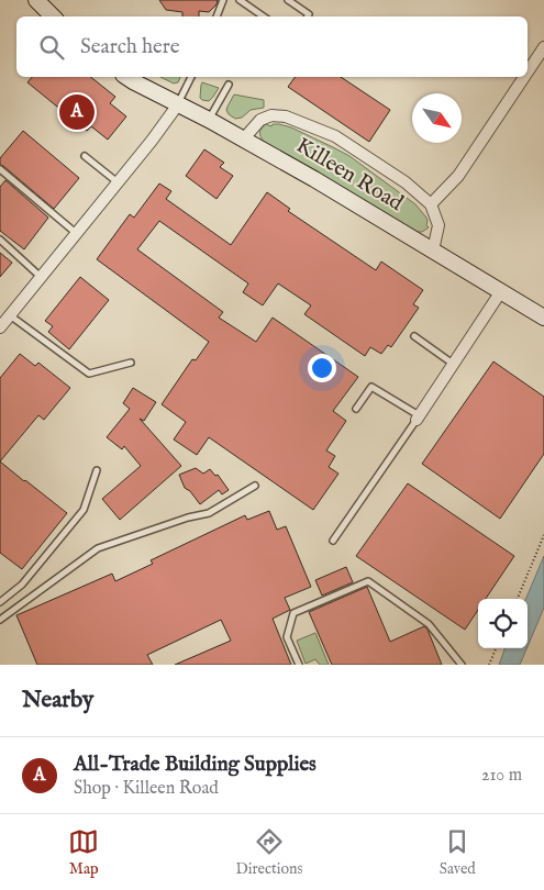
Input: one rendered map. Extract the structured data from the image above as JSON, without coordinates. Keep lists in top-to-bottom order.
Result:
{
  "streets": {
    "street": ["Killeen Road"]
  },
  "north": "bottom right",
  "page": {
    "search": "Search here",
    "pins": "A",
    "heading": "Nearby",
    "list": [
      {
        "mark": "A",
        "name": "All-Trade Building Supplies",
        "note": "Shop · Killeen Road",
        "value": "210 m"
      }
    ],
    "nav": ["Map", "Directions", "Saved"]
  }
}
